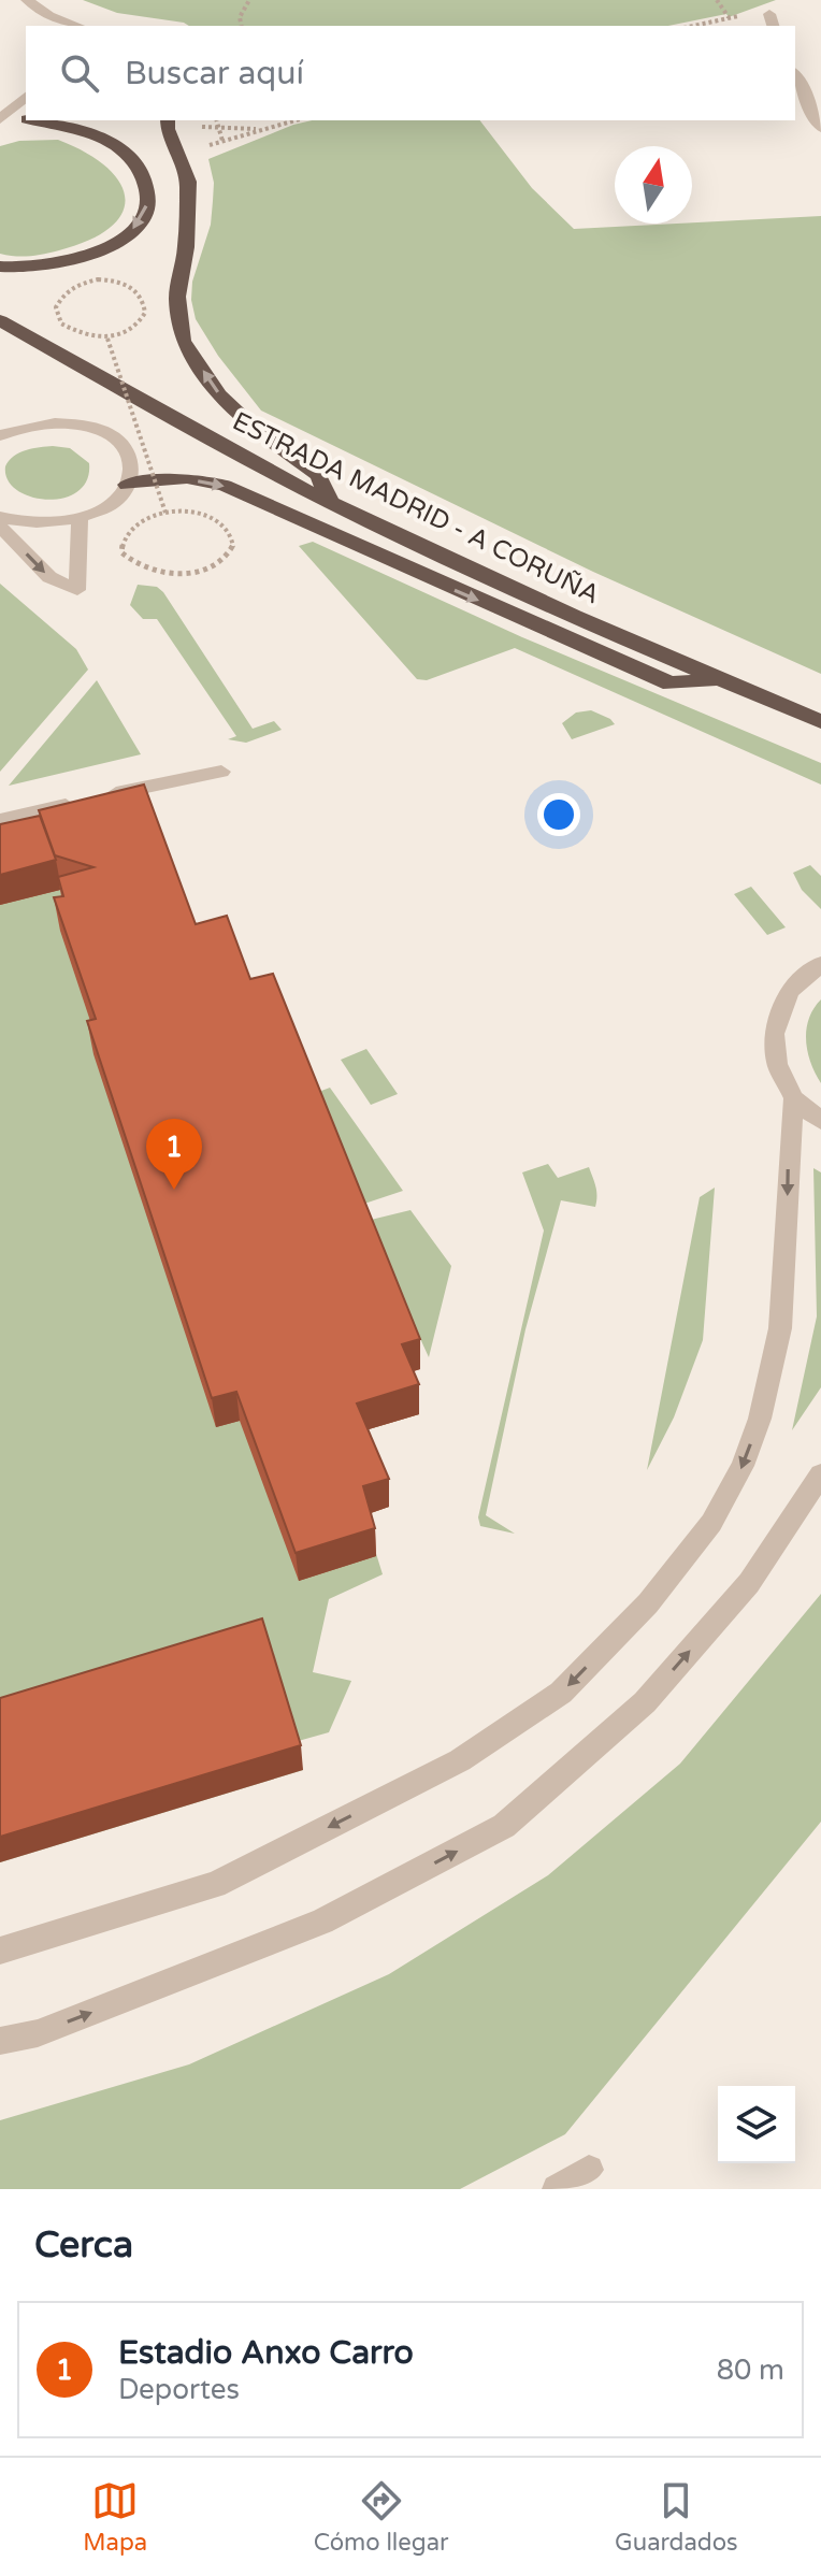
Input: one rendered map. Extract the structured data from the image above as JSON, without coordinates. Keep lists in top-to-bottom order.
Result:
{
  "streets": {
    "highway": ["ESTRADA MADRID - A CORUÑA"]
  },
  "north": "top",
  "page": {
    "search": "Buscar aquí",
    "pins": "1",
    "heading": "Cerca",
    "list": [
      {
        "mark": "1",
        "name": "Estadio Anxo Carro",
        "note": "Deportes",
        "value": "80 m"
      }
    ],
    "nav": ["Mapa", "Cómo llegar", "Guardados"]
  }
}
